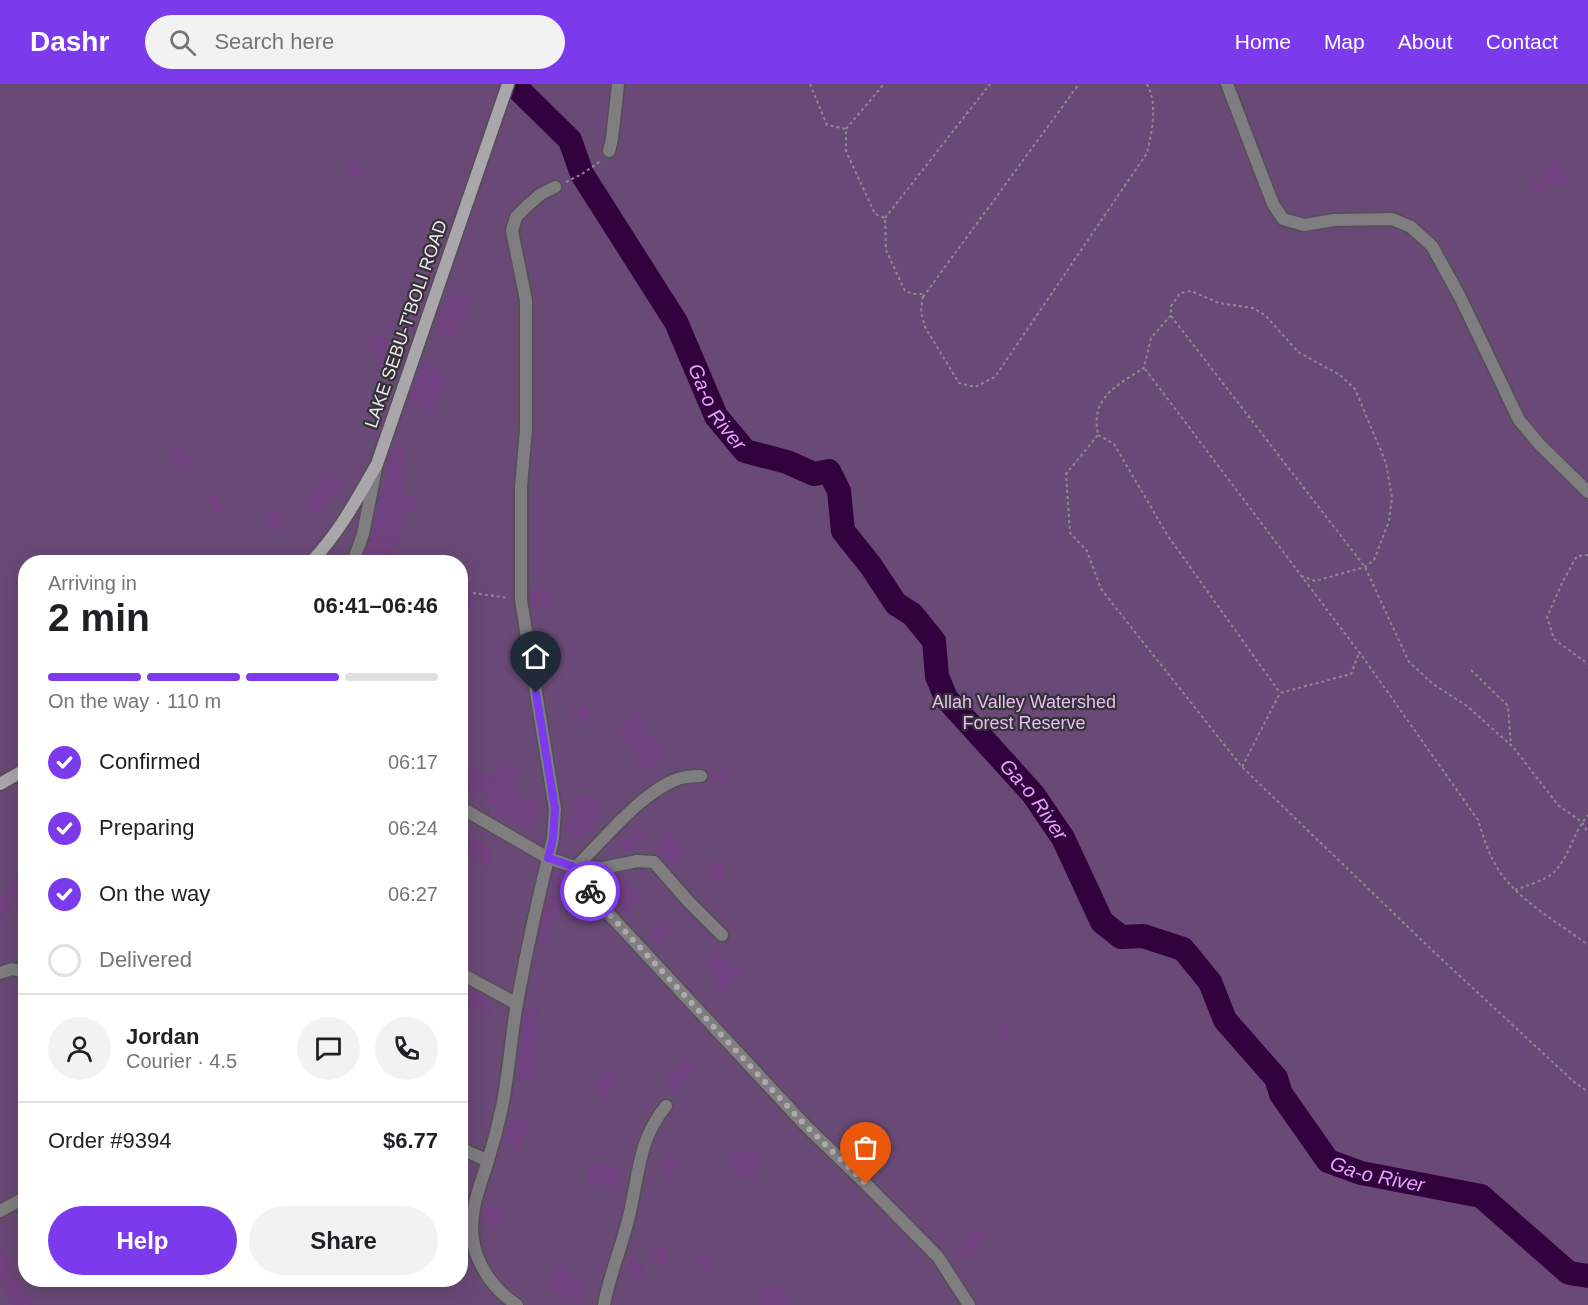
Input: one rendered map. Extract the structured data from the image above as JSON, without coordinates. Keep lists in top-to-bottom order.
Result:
{
  "streets": {
    "main road": ["LAKE SEBU-T'BOLI ROAD"]
  },
  "water": ["Ga-o River"],
  "parks": ["Allah Valley Watershed Forest Reserve"],
  "page": {
    "header": "Dashr",
    "search": "Search here",
    "nav": [
      "Home",
      "Map",
      "About",
      "Contact"
    ],
    "heading": ["2 min", "Arriving in", "06:41–06:46"],
    "panel": [
      "Jordan",
      "Courier · 4.5",
      "Order #9394",
      "$6.77"
    ],
    "bar": "On the way · 110 m",
    "list": [
      ["Confirmed", "06:17"],
      ["Preparing", "06:24"],
      ["On the way", "06:27"],
      "Delivered"
    ],
    "buttons": ["Help", "Share"]
  }
}
